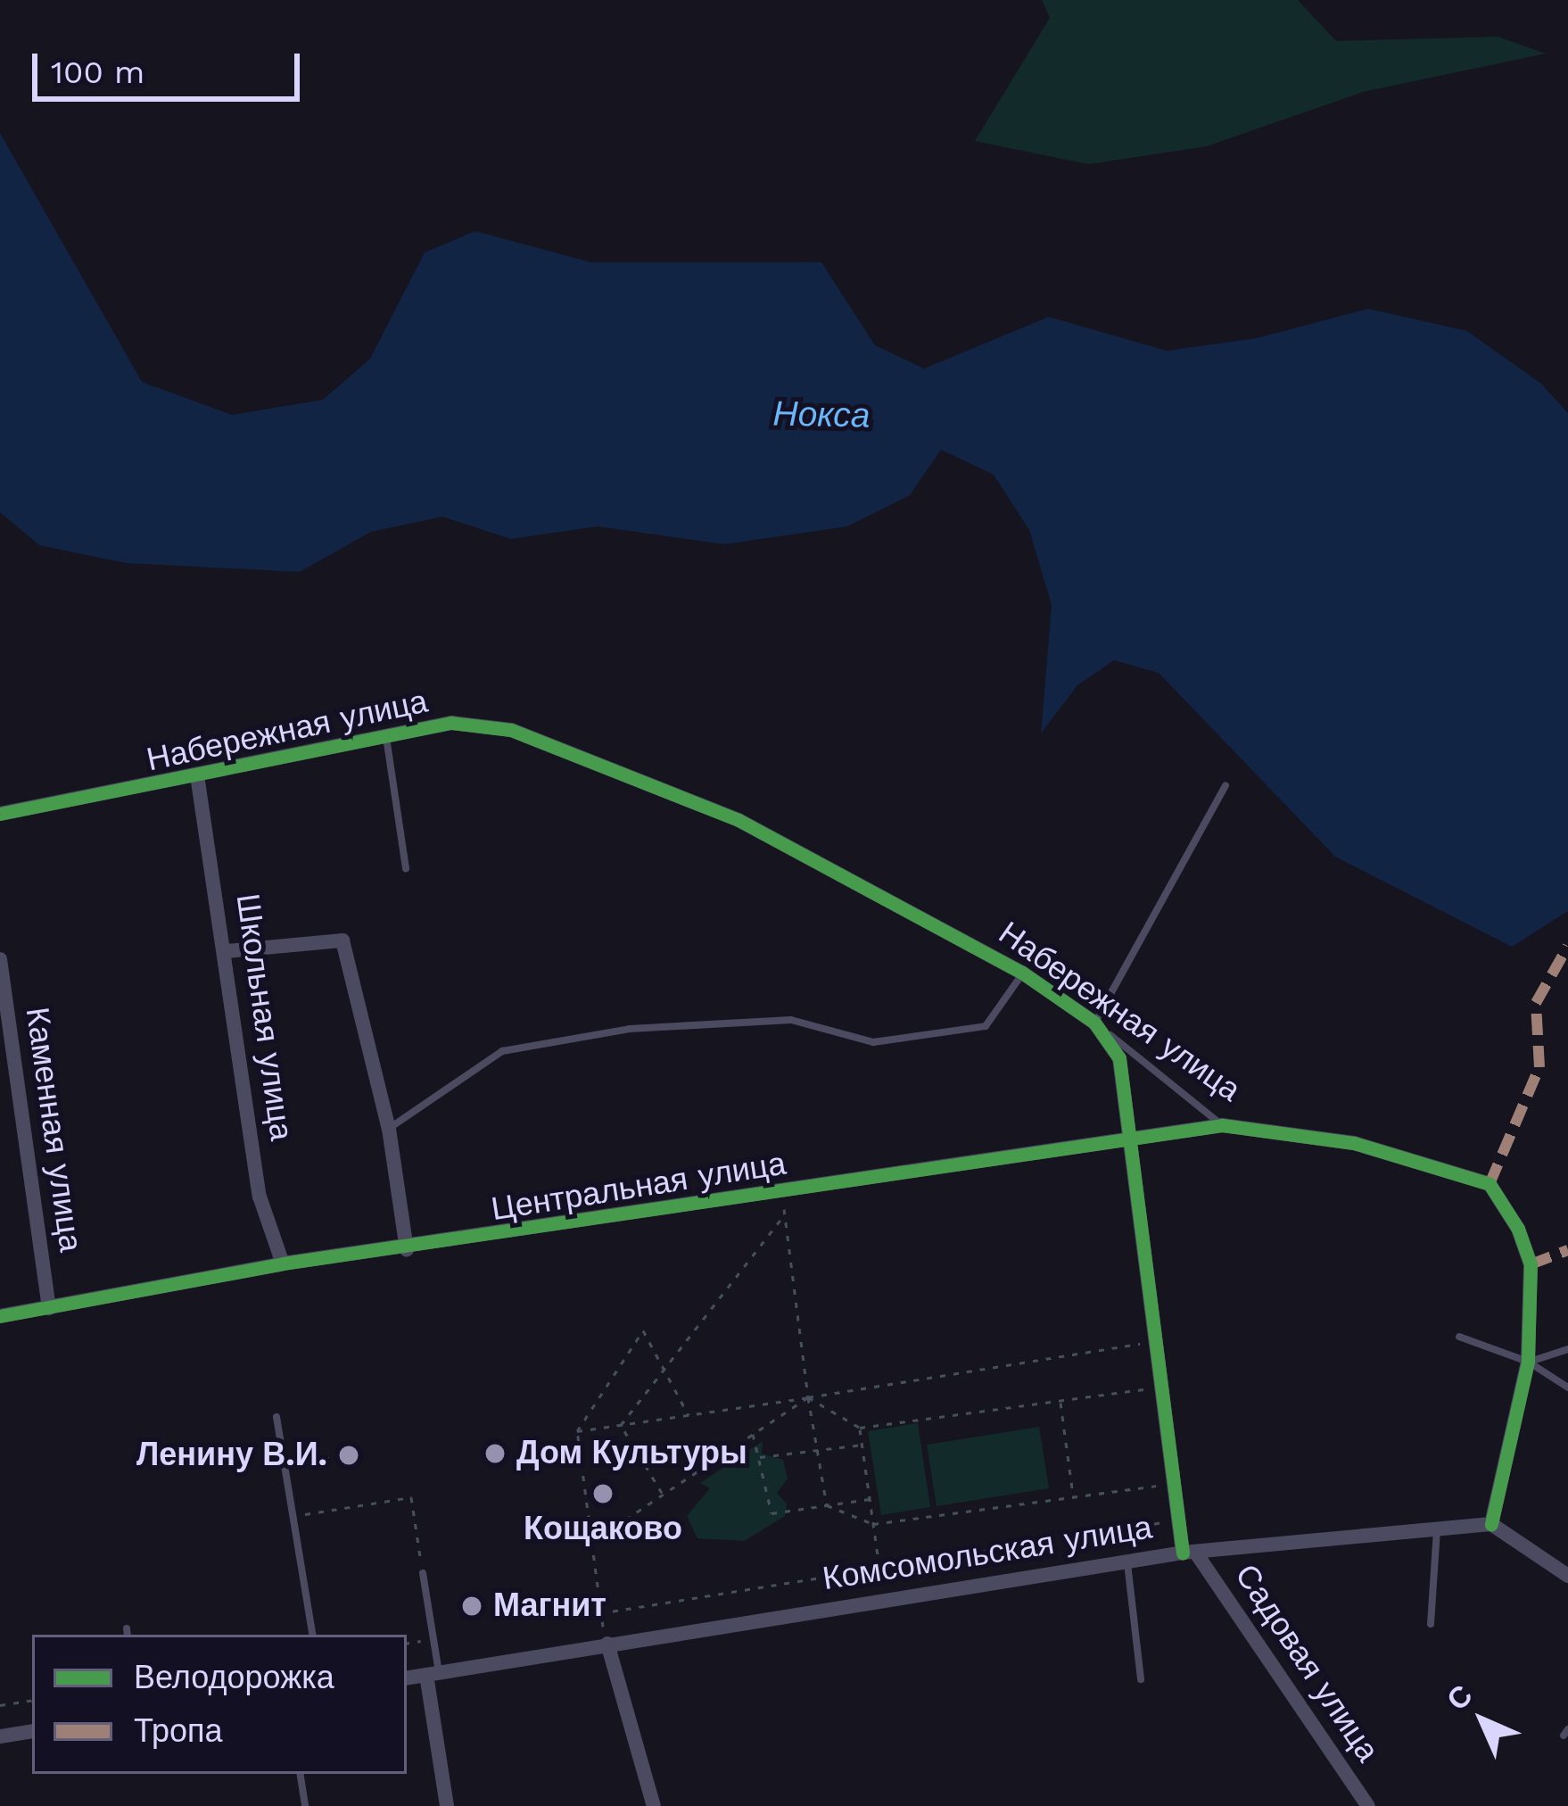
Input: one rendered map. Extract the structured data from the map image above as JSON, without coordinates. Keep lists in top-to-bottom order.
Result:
{
  "streets": {
    "street": [
      "Набережная улица",
      "Школьная улица",
      "Каменная улица",
      "Центральная улица",
      "Комсомольская улица",
      "Садовая улица"
    ]
  },
  "crossings": [
    ["Набережная улица", "Школьная улица"],
    ["Набережная улица", "Центральная улица"],
    ["Набережная улица", "Комсомольская улица"],
    ["Школьная улица", "Центральная улица"],
    ["Каменная улица", "Центральная улица"],
    ["Комсомольская улица", "Садовая улица"]
  ],
  "water": ["Нокса"],
  "places": [
    "Дом Культуры",
    "Ленину В.И.",
    "Кощаково",
    "Магнит"
  ],
  "legend": ["Велодорожка", "Тропа"],
  "scale_bar": "100 m",
  "north": "top left"
}
